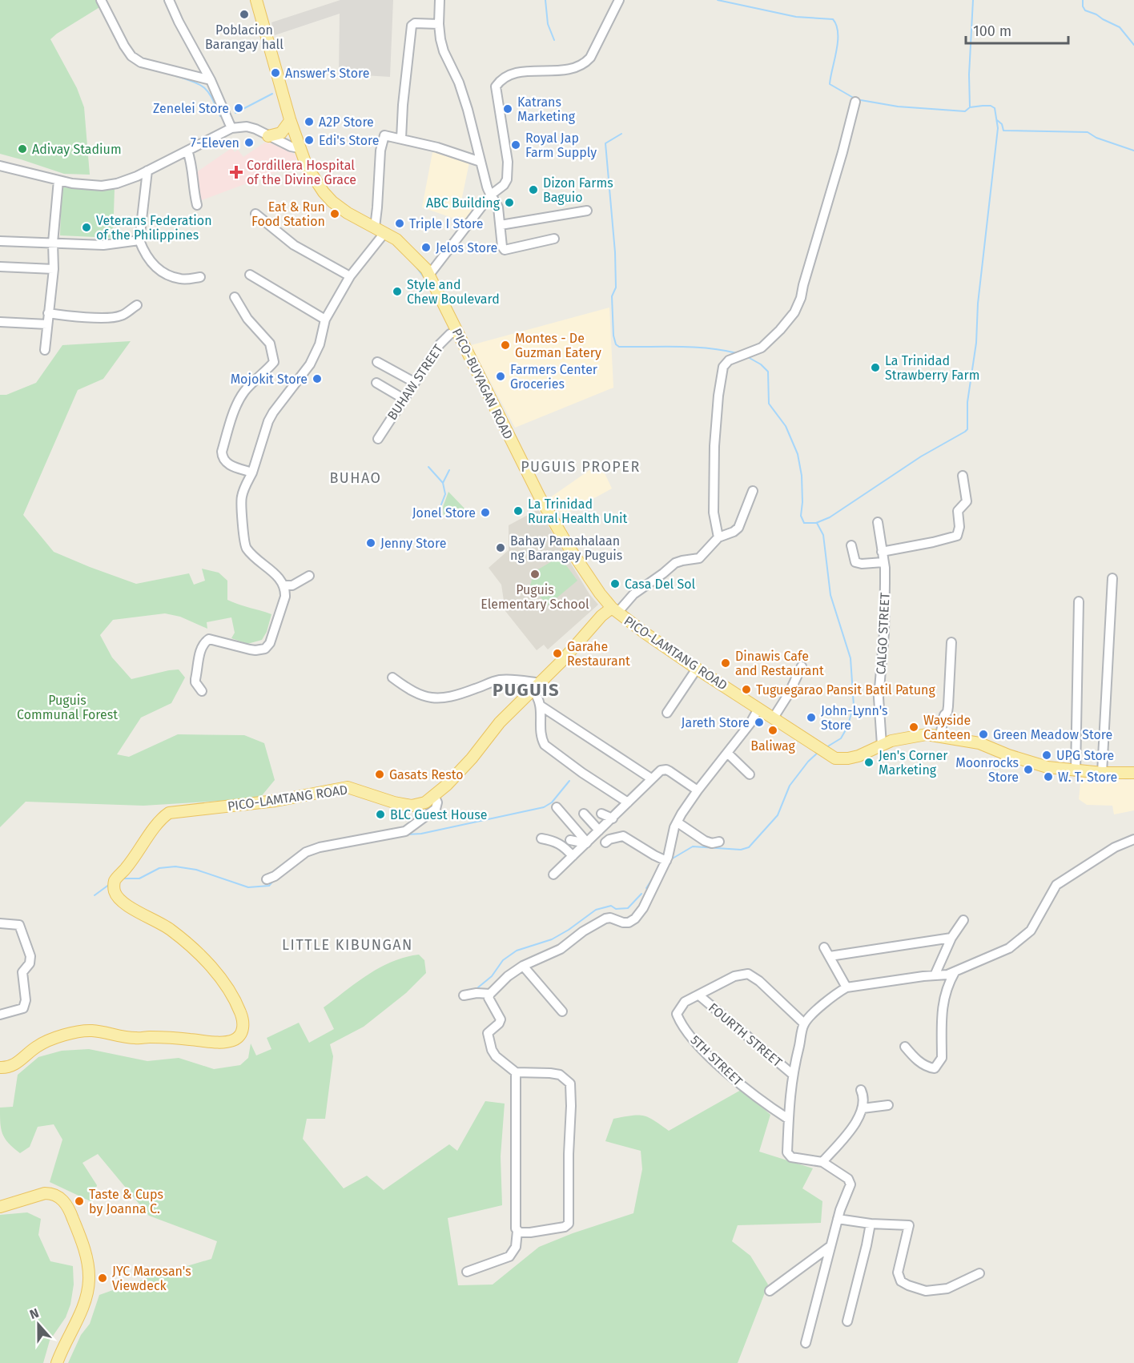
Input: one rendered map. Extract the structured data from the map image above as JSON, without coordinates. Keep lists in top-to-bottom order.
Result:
{
  "streets": {
    "main road": ["PICO-BUYAGAN ROAD", "PICO-LAMTANG ROAD"],
    "street": [
      "BUHAW STREET",
      "CALGO STREET",
      "FOURTH STREET",
      "5TH STREET"
    ]
  },
  "crossings": [
    ["BUHAW STREET", "PICO-BUYAGAN ROAD"],
    ["PICO-BUYAGAN ROAD", "PICO-LAMTANG ROAD"],
    ["CALGO STREET", "PICO-LAMTANG ROAD"],
    ["FOURTH STREET", "5TH STREET"]
  ],
  "districts": [
    "PUGUIS PROPER",
    "BUHAO",
    "PUGUIS",
    "LITTLE KIBUNGAN"
  ],
  "parks": ["Puguis Communal Forest"],
  "places": {
    "other": [
      "Poblacion Barangay hall",
      "Answer's Store",
      "Zenelei Store",
      "Katrans Marketing",
      "A2P Store",
      "Edi's Store",
      "7-Eleven",
      "Royal Jap Farm Supply",
      "Adivay Stadium",
      "Dizon Farms Baguio",
      "ABC Building",
      "Eat & Run Food Station",
      "Triple I Store",
      "Veterans Federation of the Philippines",
      "Jelos Store",
      "Style and Chew Boulevard",
      "Montes - De Guzman Eatery",
      "La Trinidad Strawberry Farm",
      "Farmers Center Groceries",
      "Mojokit Store",
      "La Trinidad Rural Health Unit",
      "Jonel Store",
      "Jenny Store",
      "Bahay Pamahalaan ng Barangay Puguis",
      "Puguis Elementary School",
      "Casa Del Sol",
      "Garahe Restaurant",
      "Dinawis Cafe and Restaurant",
      "Tuguegarao Pansit Batil Patung",
      "John-Lynn's Store",
      "Jareth Store",
      "Wayside Canteen",
      "Baliwag",
      "Green Meadow Store",
      "UPG Store",
      "Jen's Corner Marketing",
      "Moonrocks Store",
      "Gasats Resto",
      "W. T. Store",
      "BLC Guest House",
      "Taste & Cups by Joanna C.",
      "JYC Marosan's Viewdeck"
    ],
    "health": ["Cordillera Hospital of the Divine Grace"]
  },
  "scale_bar": "100 m",
  "north": "top"
}
